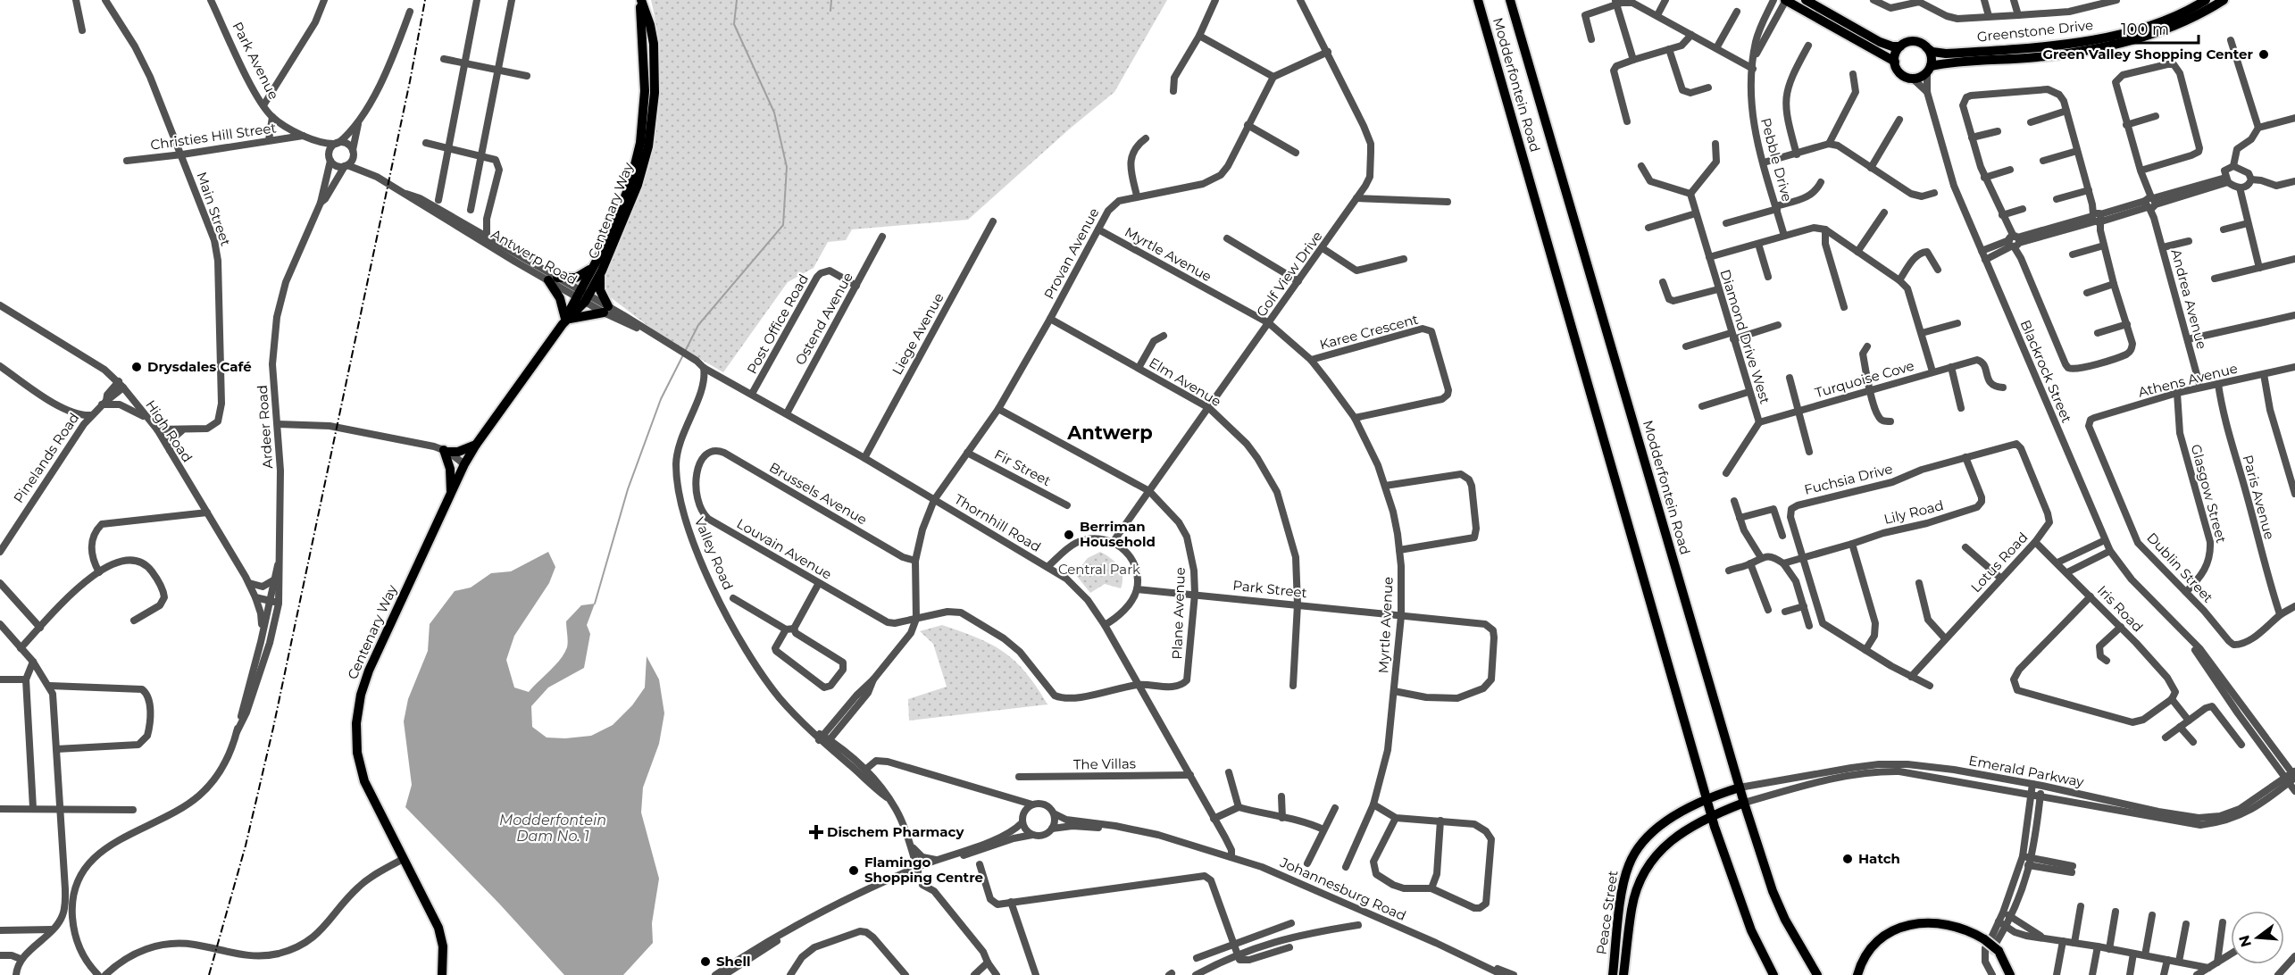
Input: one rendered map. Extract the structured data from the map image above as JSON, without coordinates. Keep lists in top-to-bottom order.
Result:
{
  "streets": {
    "main road": [
      "Greenstone Drive",
      "Modderfontein Road",
      "Centenary Way",
      "Peace Street"
    ],
    "street": [
      "Park Avenue",
      "Christies Hill Street",
      "Pebble Drive",
      "Main Street",
      "Provan Avenue",
      "Myrtle Avenue",
      "Antwerp Road",
      "Golf View Drive",
      "Andrea Avenue",
      "Ostend Avenue",
      "Post Office Road",
      "Karee Crescent",
      "Liege Avenue",
      "Diamond Drive West",
      "Blackrock Street",
      "Turquoise Cove",
      "Athens Avenue",
      "Elm Avenue",
      "Ardeer Road",
      "High Road",
      "Pinelands Road",
      "Fir Street",
      "Fuchsia Drive",
      "Brussels Avenue",
      "Glasgow Street",
      "Paris Avenue",
      "Lily Road",
      "Thornhill Road",
      "Louvain Avenue",
      "Valley Road",
      "Lotus Road",
      "Dublin Street",
      "Park Street",
      "Iris Road",
      "Plane Avenue",
      "The Villas",
      "Emerald Parkway",
      "Johannesburg Road"
    ]
  },
  "crossings": [
    ["Greenstone Drive", "Blackrock Street"],
    ["Park Avenue", "Christies Hill Street"],
    ["Park Avenue", "Antwerp Road"],
    ["Park Avenue", "Ardeer Road"],
    ["Modderfontein Road", "Emerald Parkway"],
    ["Modderfontein Road", "Peace Street"],
    ["Christies Hill Street", "Main Street"],
    ["Centenary Way", "Antwerp Road"],
    ["Provan Avenue", "Myrtle Avenue"],
    ["Provan Avenue", "Elm Avenue"],
    ["Provan Avenue", "Fir Street"],
    ["Provan Avenue", "Brussels Avenue"],
    ["Provan Avenue", "Thornhill Road"],
    ["Provan Avenue", "Louvain Avenue"],
    ["Provan Avenue", "Plane Avenue"],
    ["Myrtle Avenue", "Golf View Drive"],
    ["Myrtle Avenue", "Karee Crescent"],
    ["Myrtle Avenue", "Park Street"],
    ["Antwerp Road", "Ardeer Road"],
    ["Antwerp Road", "Thornhill Road"],
    ["Golf View Drive", "Elm Avenue"],
    ["Golf View Drive", "Plane Avenue"],
    ["Andrea Avenue", "Athens Avenue"],
    ["Ostend Avenue", "Post Office Road"],
    ["Ostend Avenue", "Thornhill Road"],
    ["Post Office Road", "Thornhill Road"],
    ["Liege Avenue", "Thornhill Road"],
    ["Diamond Drive West", "Turquoise Cove"],
    ["Blackrock Street", "Emerald Parkway"],
    ["Athens Avenue", "Glasgow Street"],
    ["Athens Avenue", "Paris Avenue"],
    ["Athens Avenue", "Dublin Street"],
    ["Elm Avenue", "Park Street"],
    ["Ardeer Road", "High Road"],
    ["High Road", "Pinelands Road"],
    ["Fuchsia Drive", "Lily Road"],
    ["Fuchsia Drive", "Lotus Road"],
    ["Brussels Avenue", "Louvain Avenue"],
    ["Glasgow Street", "Dublin Street"],
    ["Paris Avenue", "Dublin Street"],
    ["Thornhill Road", "Louvain Avenue"],
    ["Thornhill Road", "Valley Road"],
    ["Thornhill Road", "Plane Avenue"],
    ["Thornhill Road", "The Villas"],
    ["Thornhill Road", "Johannesburg Road"],
    ["Louvain Avenue", "Plane Avenue"],
    ["Lotus Road", "Iris Road"],
    ["Park Street", "Plane Avenue"],
    ["Emerald Parkway", "Peace Street"]
  ],
  "districts": ["Antwerp"],
  "water": ["Modderfontein Dam No. 1"],
  "parks": ["Central Park"],
  "places": {
    "other": [
      "Green Valley Shopping Center",
      "Drysdales Café",
      "Berriman Household",
      "Hatch",
      "Flamingo Shopping Centre",
      "Shell"
    ],
    "health": ["Dischem Pharmacy"]
  },
  "scale_bar": "100 m",
  "north": "left"
}
